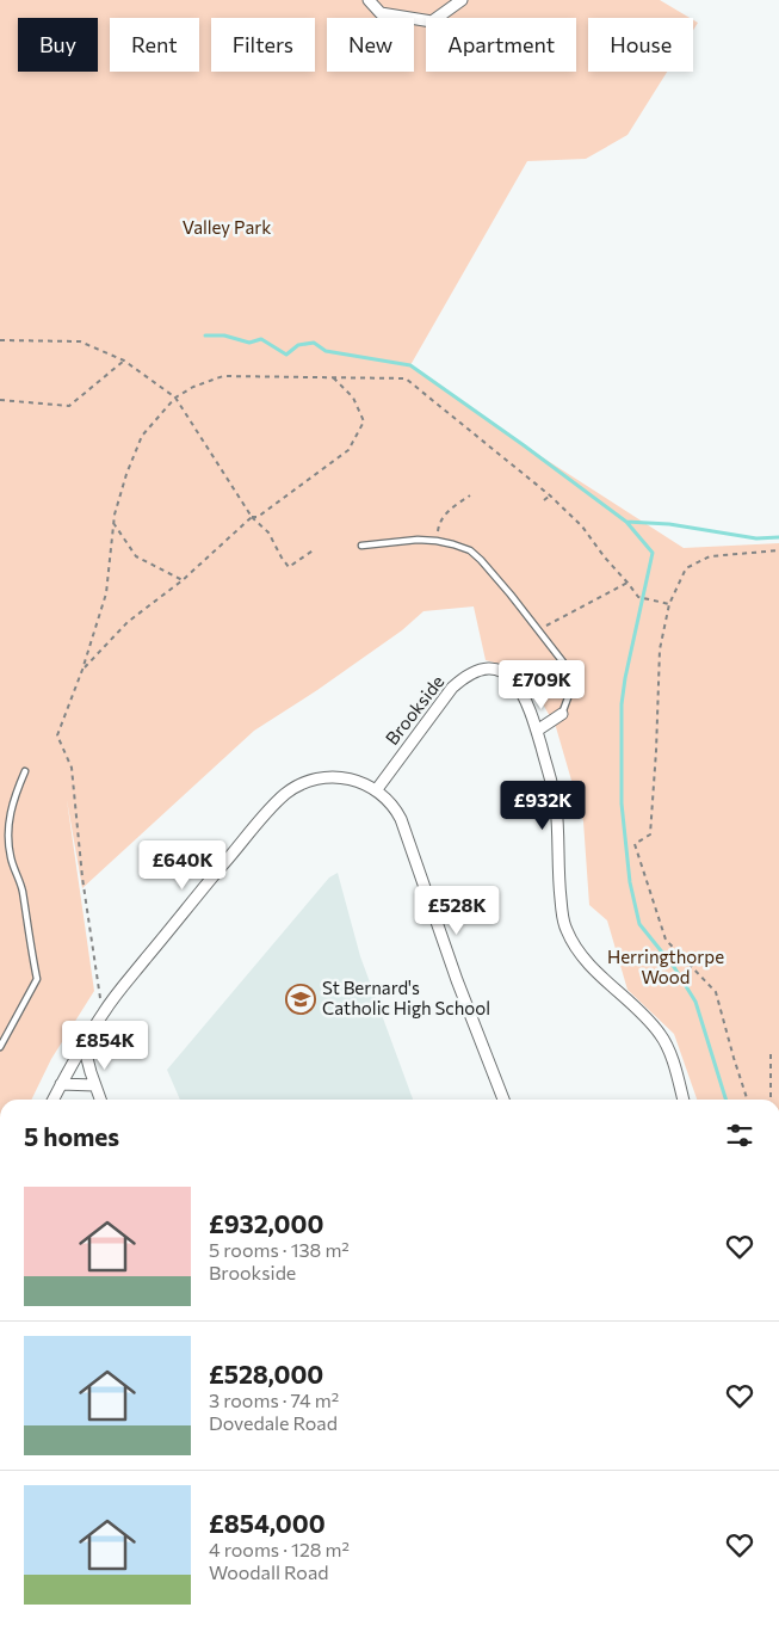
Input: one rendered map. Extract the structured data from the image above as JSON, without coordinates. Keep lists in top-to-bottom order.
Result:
{
  "streets": {
    "street": ["Brookside"]
  },
  "parks": ["Valley Park", "Herringthorpe Wood"],
  "places": {
    "school or university": ["St Bernard's Catholic High School"]
  },
  "page": {
    "chip": [
      "Buy",
      "Rent",
      "Filters",
      "New",
      "Apartment",
      "House"
    ],
    "price": [
      "£709K",
      "£932K",
      "£640K",
      "£528K",
      "£854K"
    ],
    "heading": "5 homes",
    "list": [
      {
        "name": "£932,000",
        "note": "5 rooms · 138 m² · Brookside"
      },
      {
        "name": "£528,000",
        "note": "3 rooms · 74 m² · Dovedale Road"
      },
      {
        "name": "£854,000",
        "note": "4 rooms · 128 m² · Woodall Road"
      }
    ]
  }
}
